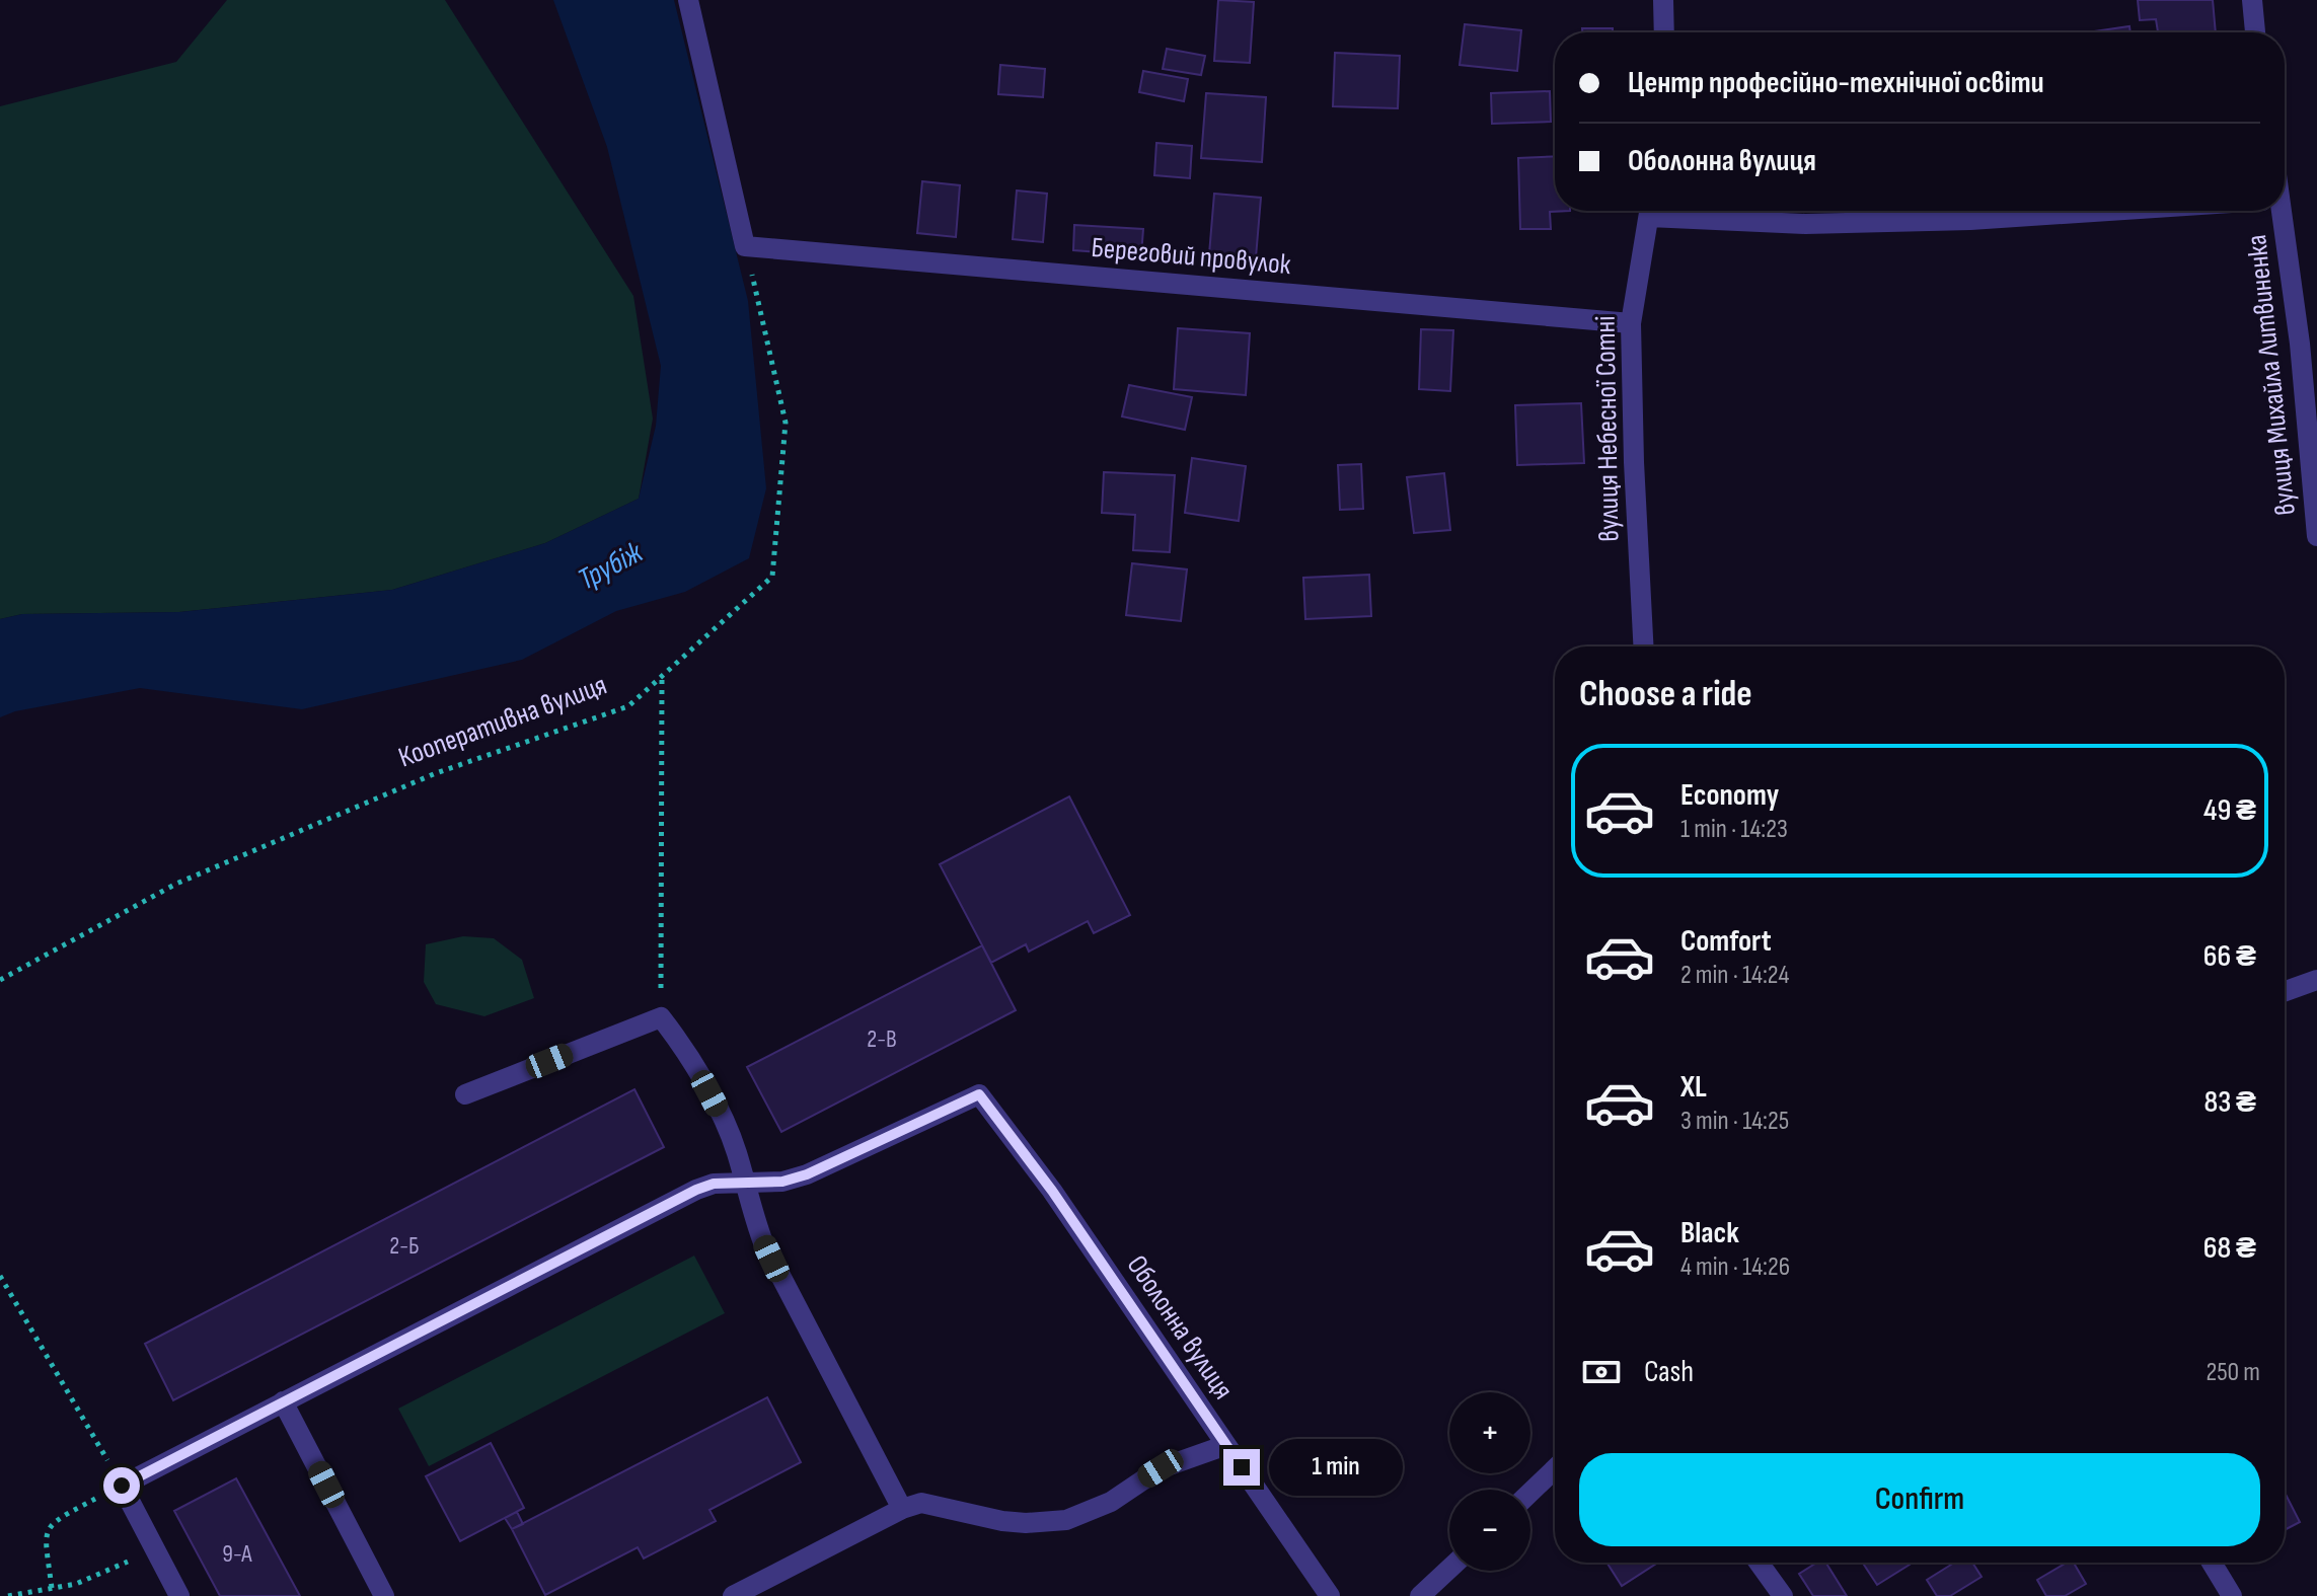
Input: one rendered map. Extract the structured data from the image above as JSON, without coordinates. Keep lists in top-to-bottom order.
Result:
{
  "streets": {
    "street": [
      "Береговий провулок",
      "вулиця Михайла Литвиненка",
      "вулиця Небесної Сотні",
      "Оболонна вулиця"
    ],
    "path": ["Кооперативна вулиця"]
  },
  "crossings": [
    ["Береговий провулок", "вулиця Небесної Сотні"],
    ["Береговий провулок", "Кооперативна вулиця"]
  ],
  "water": ["Трубіж"],
  "house_numbers": ["2-В", "2-Б", "9-А"],
  "page": {
    "banner": ["Центр професійно-технічної освіти", "Оболонна вулиця"],
    "heading": "Choose a ride",
    "list": [
      {
        "name": "Economy",
        "note": "1 min · 14:23",
        "value": "49 ₴"
      },
      {
        "name": "Comfort",
        "note": "2 min · 14:24",
        "value": "66 ₴"
      },
      {
        "name": "XL",
        "note": "3 min · 14:25",
        "value": "83 ₴"
      },
      {
        "name": "Black",
        "note": "4 min · 14:26",
        "value": "68 ₴"
      }
    ],
    "pay": ["Cash", "250 m"],
    "map_buttons": ["+", "−"],
    "buttons": "Confirm",
    "bubble": "1 min"
  }
}
